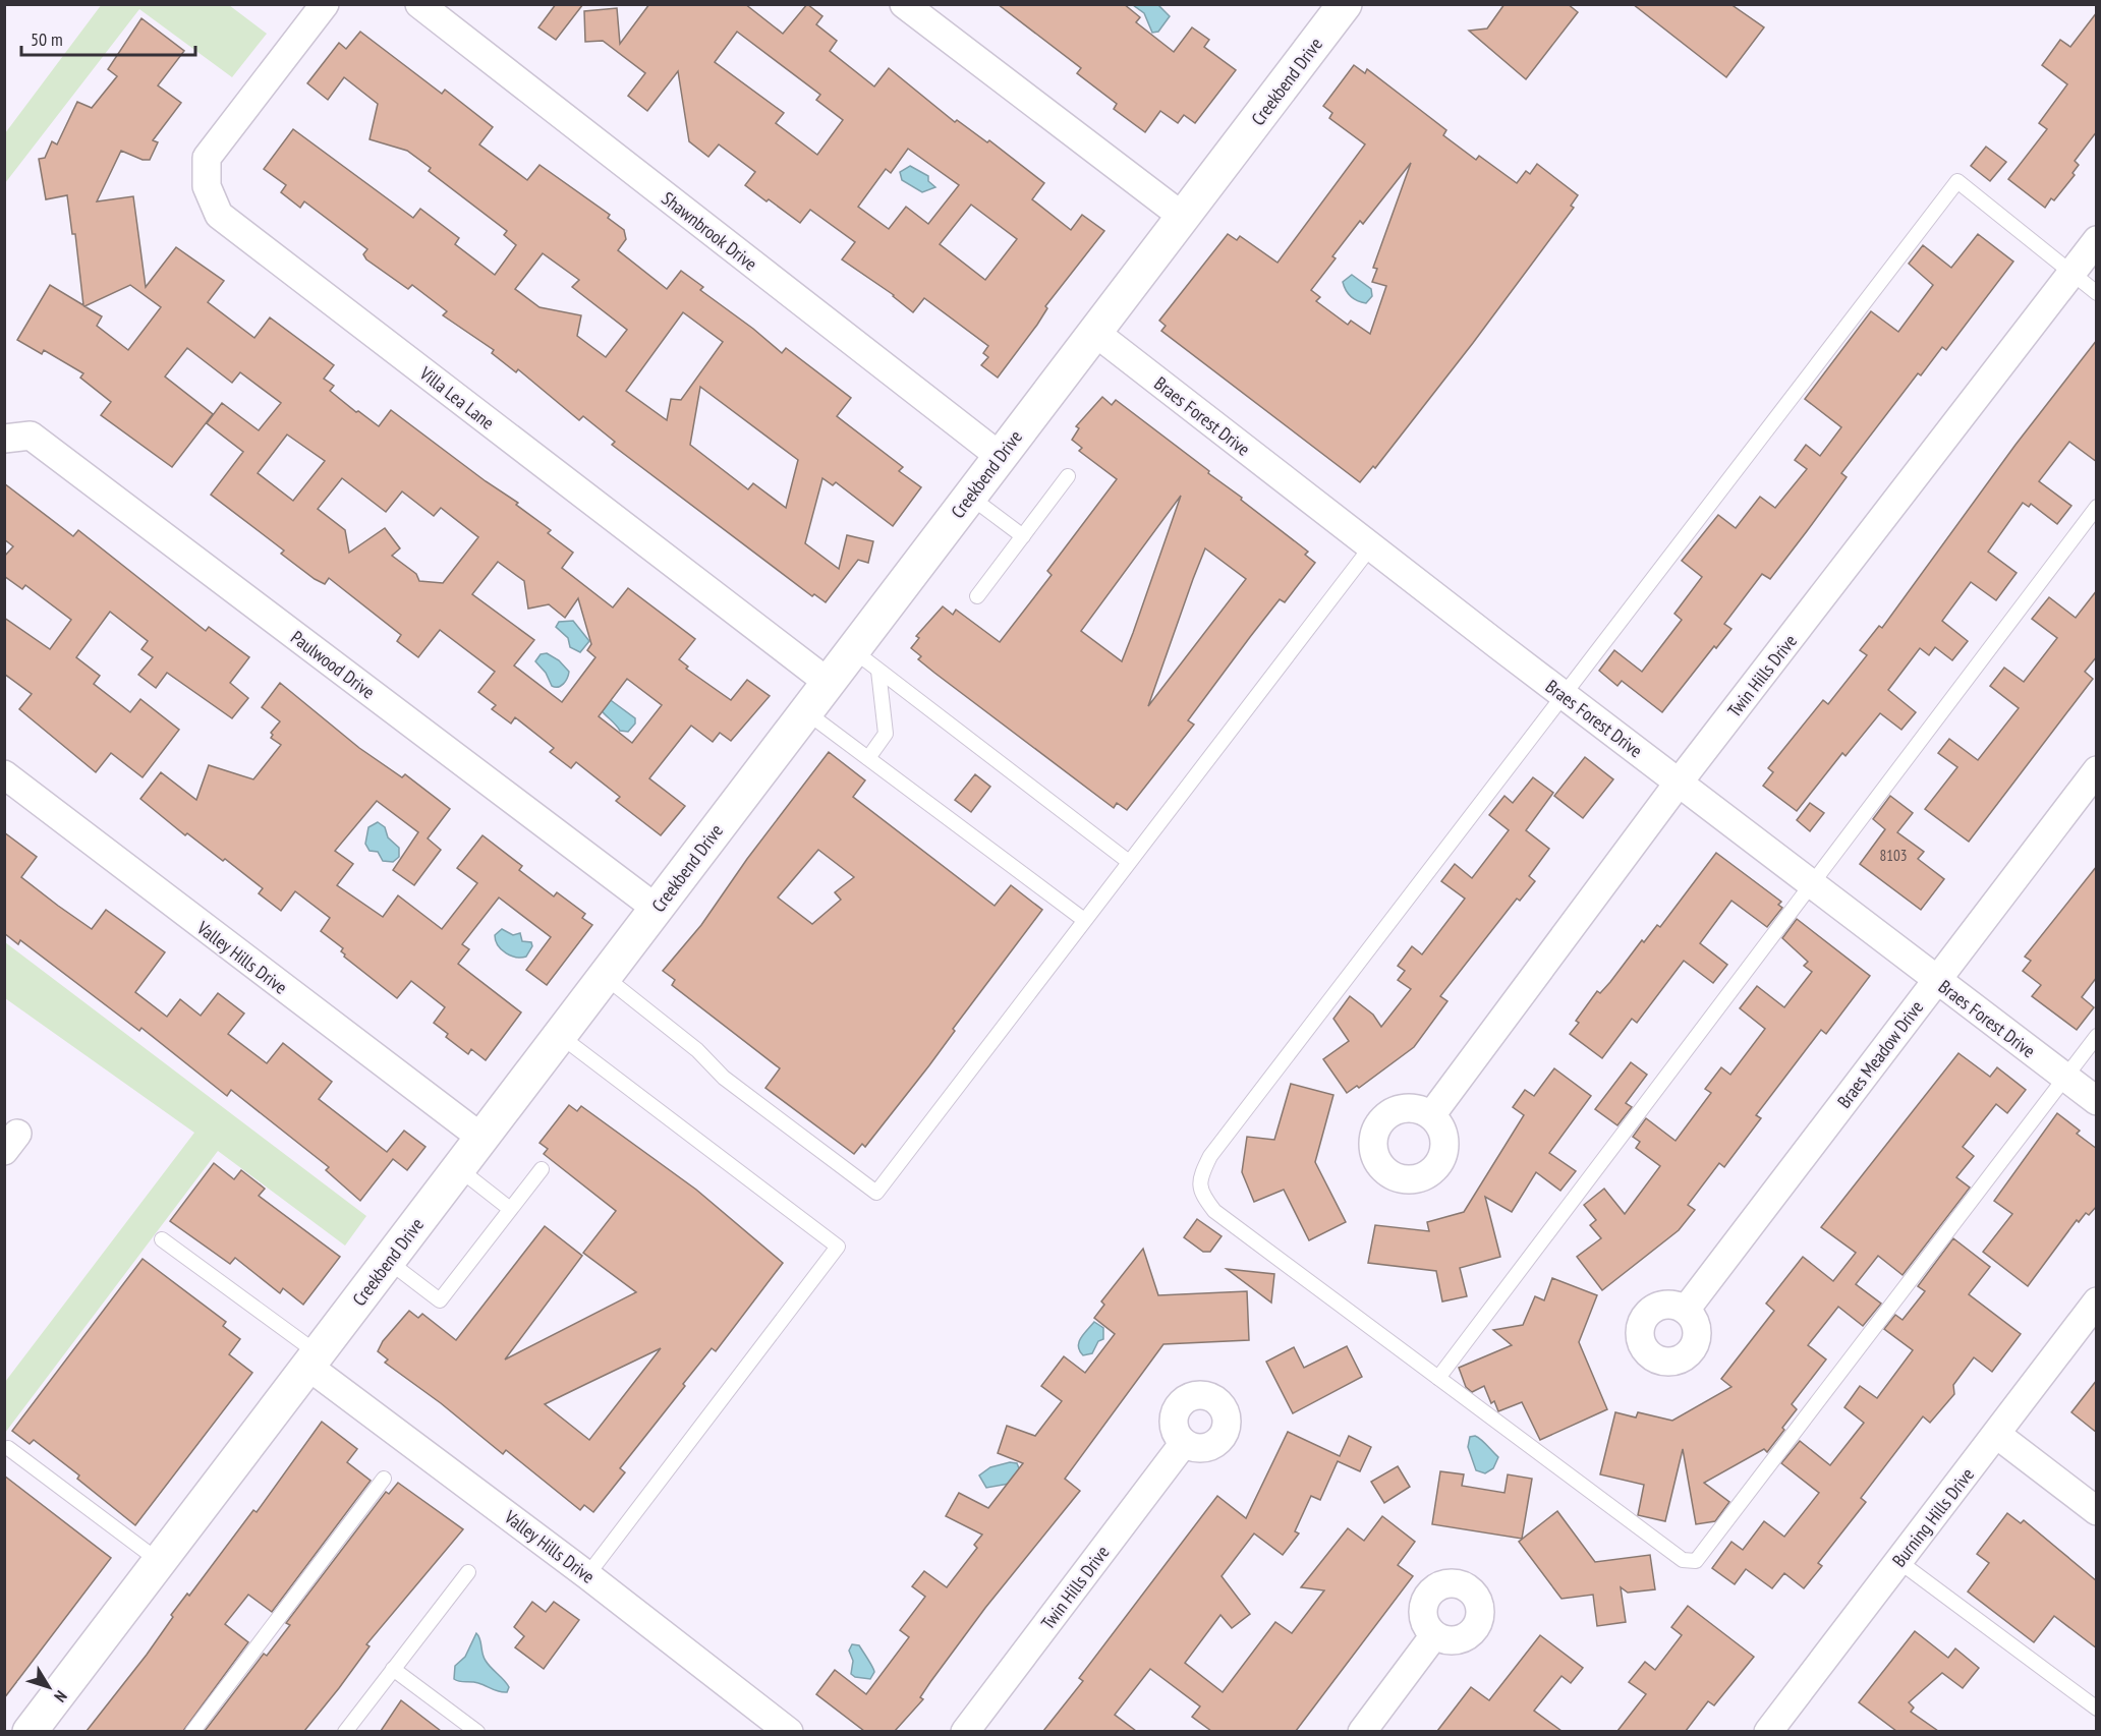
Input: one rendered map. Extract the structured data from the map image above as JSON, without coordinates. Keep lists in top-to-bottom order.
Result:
{
  "streets": {
    "street": [
      "Creekbend Drive",
      "Shawnbrook Drive",
      "Villa Lea Lane",
      "Braes Forest Drive",
      "Paulwood Drive",
      "Twin Hills Drive",
      "Valley Hills Drive",
      "Braes Meadow Drive",
      "Burning Hills Drive"
    ]
  },
  "crossings": [
    ["Creekbend Drive", "Shawnbrook Drive"],
    ["Creekbend Drive", "Villa Lea Lane"],
    ["Creekbend Drive", "Braes Forest Drive"],
    ["Creekbend Drive", "Paulwood Drive"],
    ["Creekbend Drive", "Valley Hills Drive"],
    ["Braes Forest Drive", "Twin Hills Drive"],
    ["Braes Forest Drive", "Braes Meadow Drive"]
  ],
  "house_numbers": ["8103"],
  "scale_bar": "50 m",
  "north": "bottom right"
}
